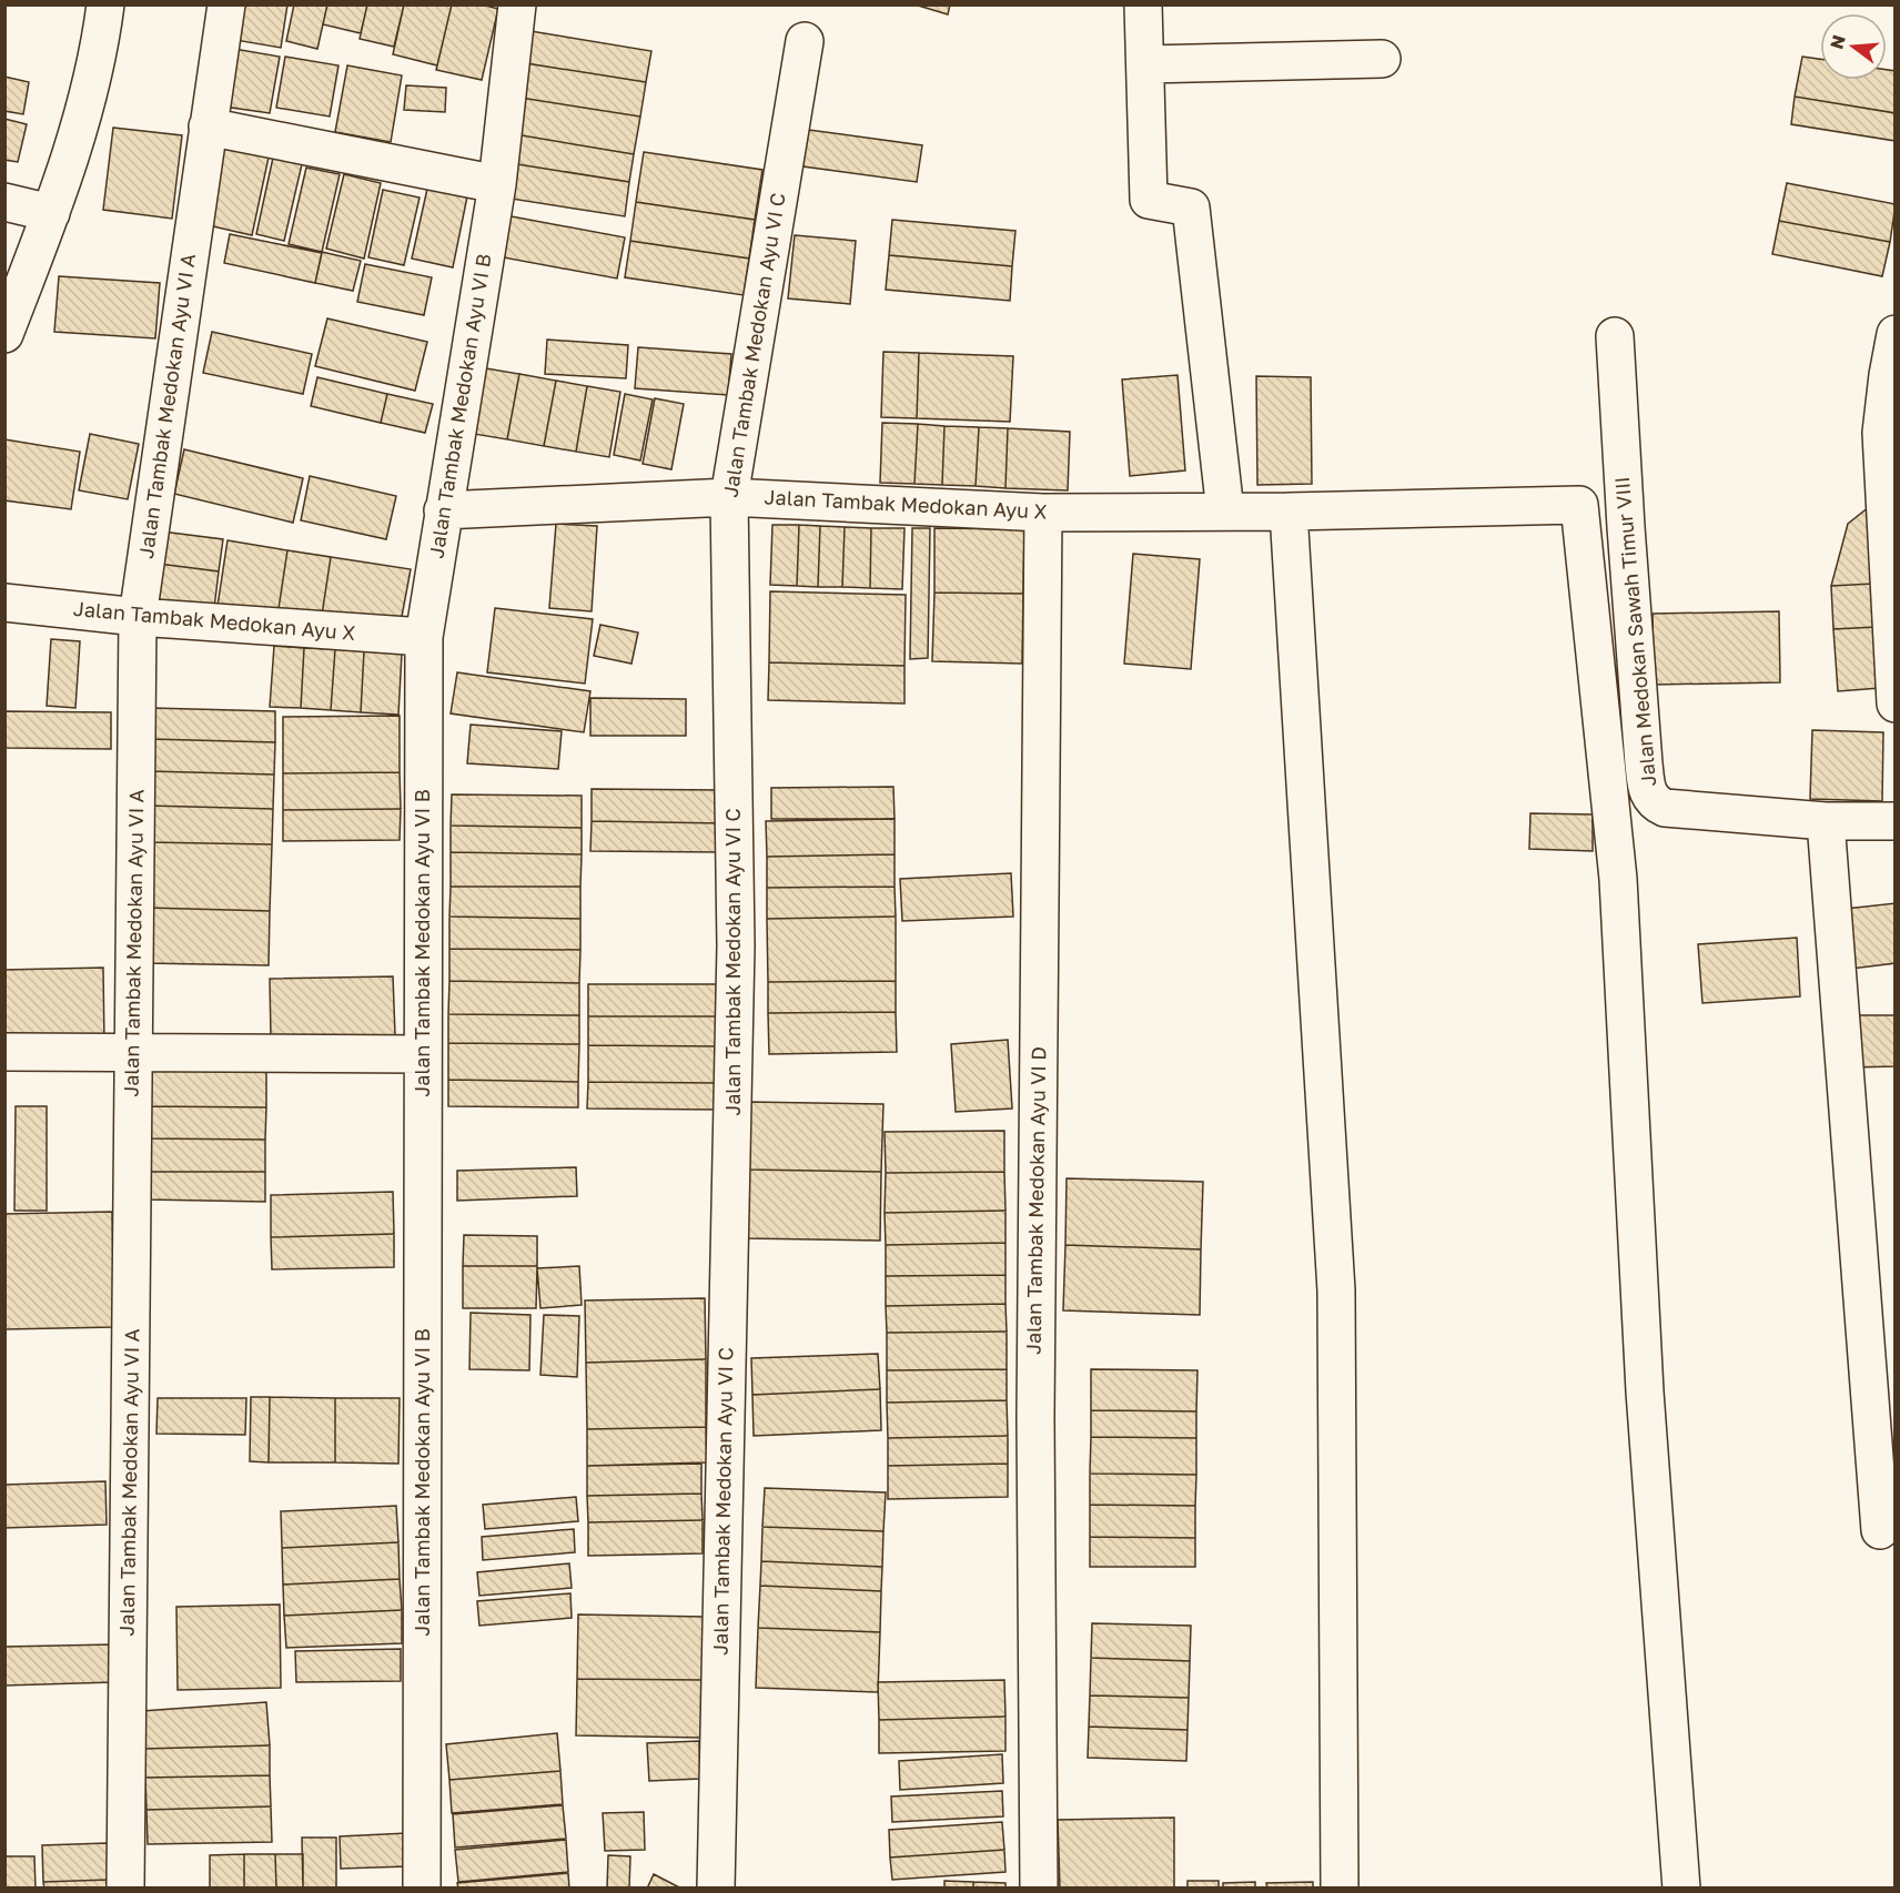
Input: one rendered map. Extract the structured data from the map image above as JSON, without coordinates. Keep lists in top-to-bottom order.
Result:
{
  "streets": {
    "street": [
      "Jalan Tambak Medokan Ayu VI C",
      "Jalan Tambak Medokan Ayu VI A",
      "Jalan Tambak Medokan Ayu VI B",
      "Jalan Tambak Medokan Ayu X",
      "Jalan Medokan Sawah Timur VIII",
      "Jalan Tambak Medokan Ayu VI D"
    ]
  },
  "crossings": [
    ["Jalan Tambak Medokan Ayu VI C", "Jalan Tambak Medokan Ayu X"],
    ["Jalan Tambak Medokan Ayu VI A", "Jalan Tambak Medokan Ayu X"],
    ["Jalan Tambak Medokan Ayu VI B", "Jalan Tambak Medokan Ayu X"],
    ["Jalan Tambak Medokan Ayu X", "Jalan Tambak Medokan Ayu VI D"]
  ],
  "north": "left"
}
